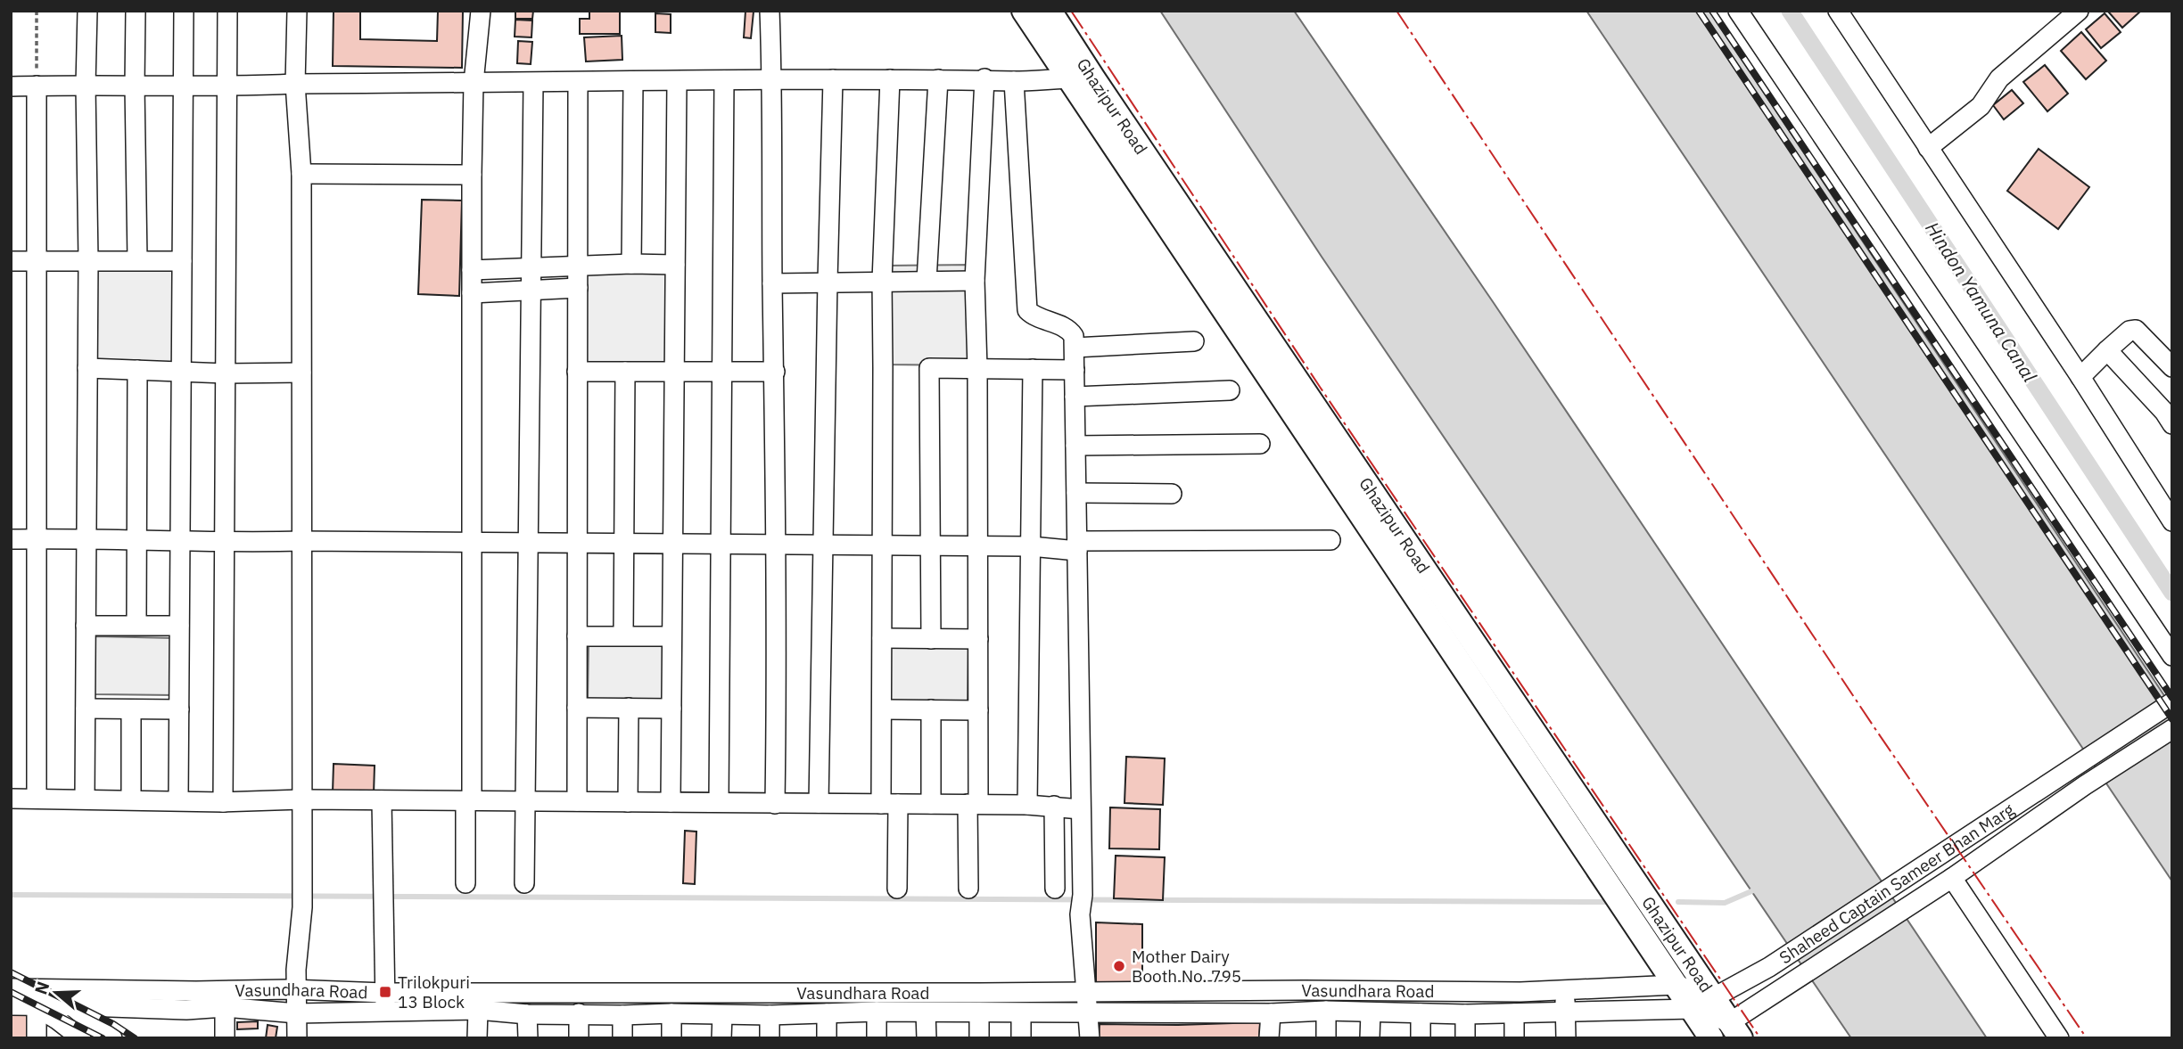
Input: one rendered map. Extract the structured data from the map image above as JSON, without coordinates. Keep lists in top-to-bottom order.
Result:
{
  "streets": {
    "main road": ["Ghazipur Road"],
    "street": ["Shaheed Captain Sameer Bhan Marg", "Vasundhara Road"]
  },
  "crossings": [
    ["Ghazipur Road", "Shaheed Captain Sameer Bhan Marg"],
    ["Ghazipur Road", "Vasundhara Road"],
    ["Shaheed Captain Sameer Bhan Marg", "Vasundhara Road"]
  ],
  "water": ["Hindon Yamuna Canal"],
  "places": {
    "other": ["Mother Dairy Booth No. 795"],
    "transit": ["Trilokpuri 13 Block"]
  },
  "north": "left"
}
